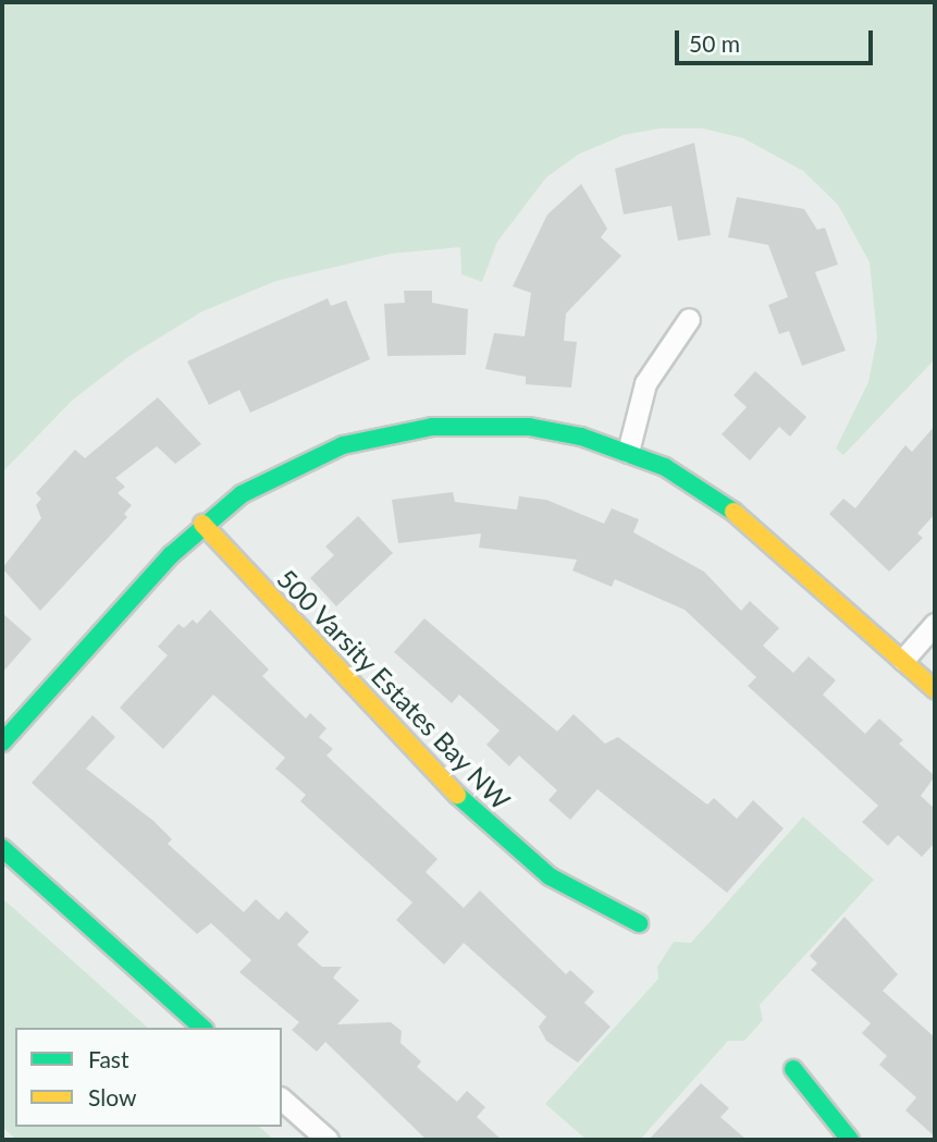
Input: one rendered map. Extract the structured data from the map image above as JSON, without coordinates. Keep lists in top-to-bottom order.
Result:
{
  "streets": {
    "street": ["500 Varsity Estates Bay NW"]
  },
  "legend": ["Fast", "Slow"],
  "scale_bar": "50 m"
}
